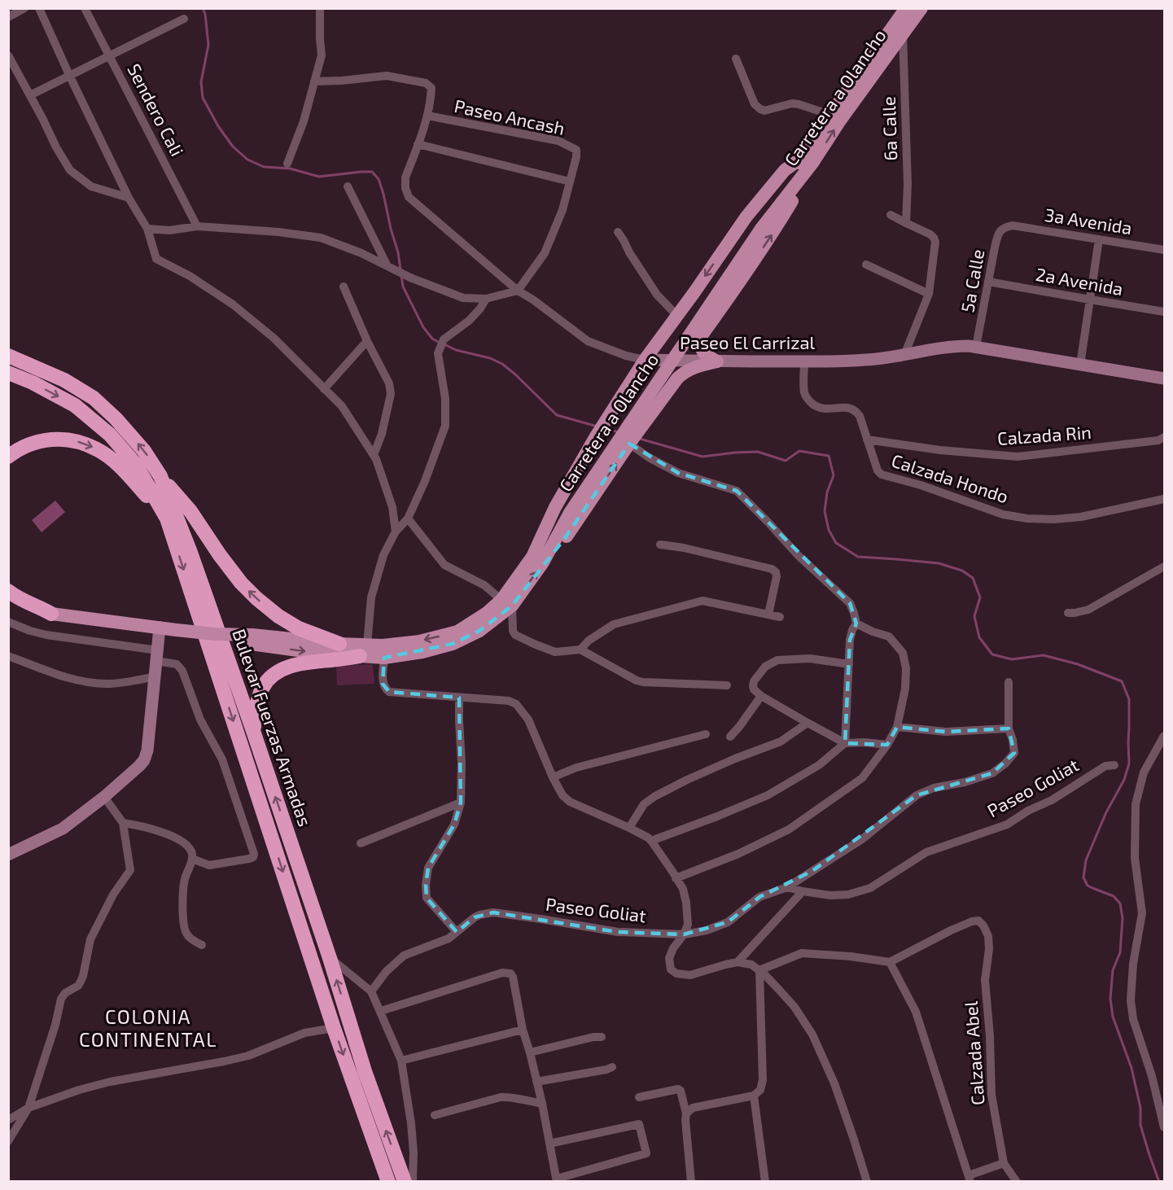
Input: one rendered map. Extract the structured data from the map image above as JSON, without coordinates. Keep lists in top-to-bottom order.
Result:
{
  "streets": {
    "highway": ["Bulevar Fuerzas Armadas"],
    "main road": ["Carretera a Olancho"],
    "street": [
      "Sendero Cali",
      "Paseo Ancash",
      "6a Calle",
      "3a Avenida",
      "5a Calle",
      "2a Avenida",
      "Paseo El Carrizal",
      "Calzada Rin",
      "Calzada Hondo",
      "Paseo Goliat",
      "Calzada Abel"
    ]
  },
  "crossings": [
    ["Carretera a Olancho", "6a Calle"],
    ["Paseo Ancash", "Paseo El Carrizal"],
    ["3a Avenida", "5a Calle"],
    ["5a Calle", "2a Avenida"],
    ["5a Calle", "Paseo El Carrizal"],
    ["Paseo El Carrizal", "Calzada Hondo"],
    ["Calzada Rin", "Calzada Hondo"]
  ],
  "districts": ["COLONIA CONTINENTAL"]
}
